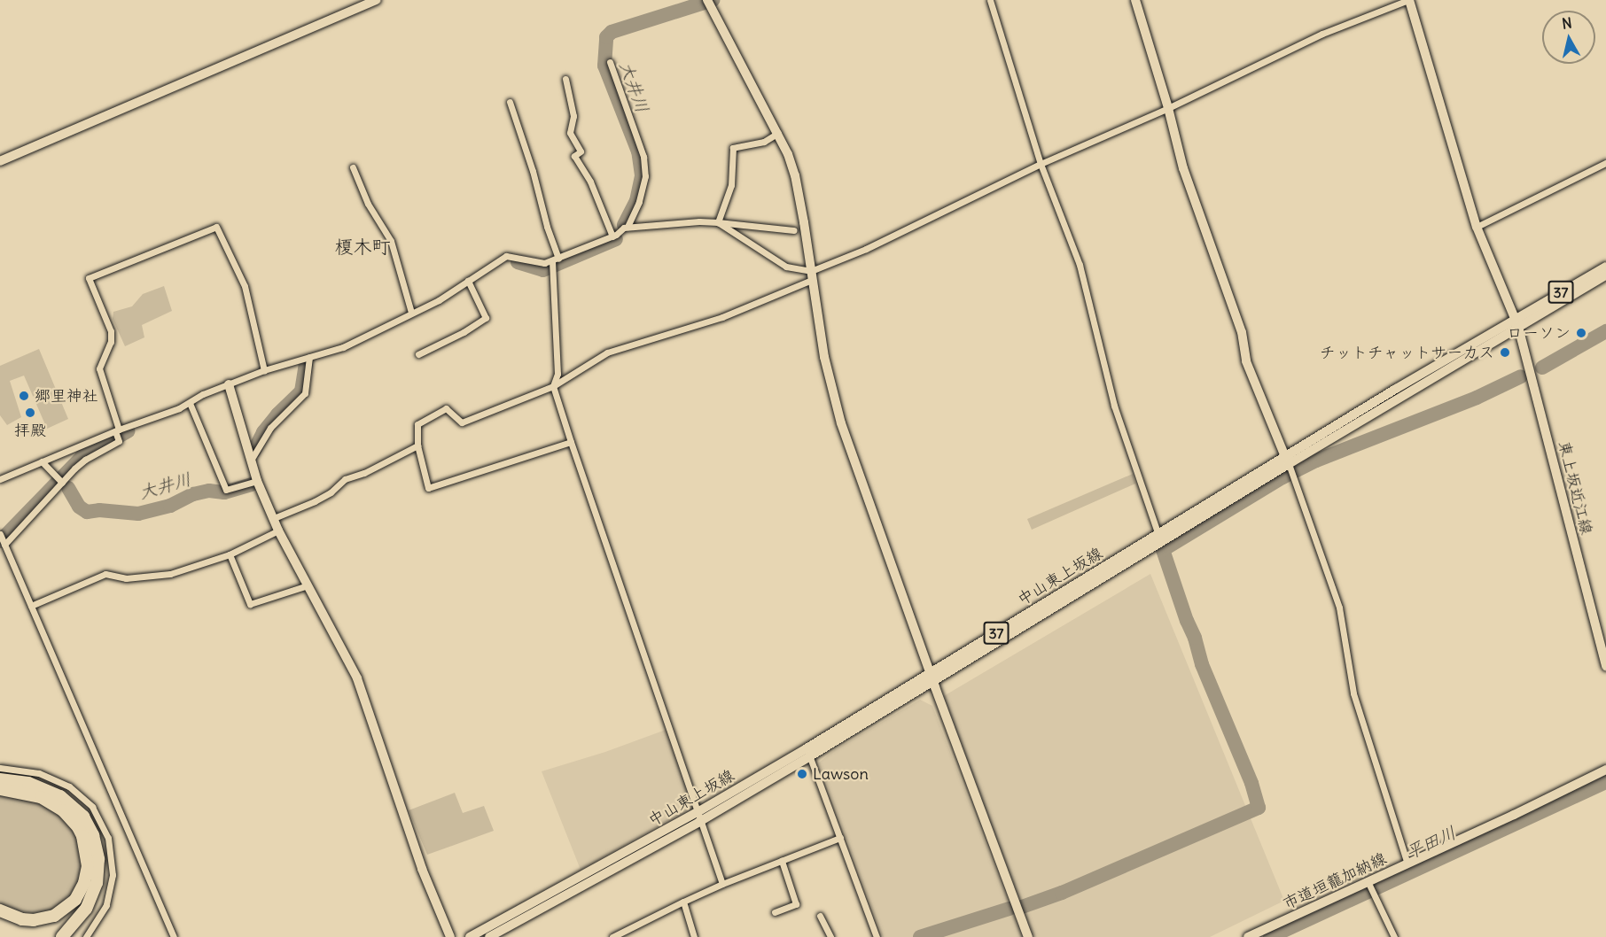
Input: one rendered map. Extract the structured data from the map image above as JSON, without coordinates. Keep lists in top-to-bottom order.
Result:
{
  "streets": {
    "street": [
      "37",
      "東上坂近江線",
      "中山東上坂線",
      "市道垣籠加納線"
    ]
  },
  "crossings": [
    ["東上坂近江線", "中山東上坂線"]
  ],
  "districts": ["榎木町"],
  "water": ["大井川", "平田川"],
  "places": [
    "ローソン",
    "チットチャットサーカス",
    "郷里神社",
    "拝殿",
    "Lawson"
  ],
  "north": "top"
}
